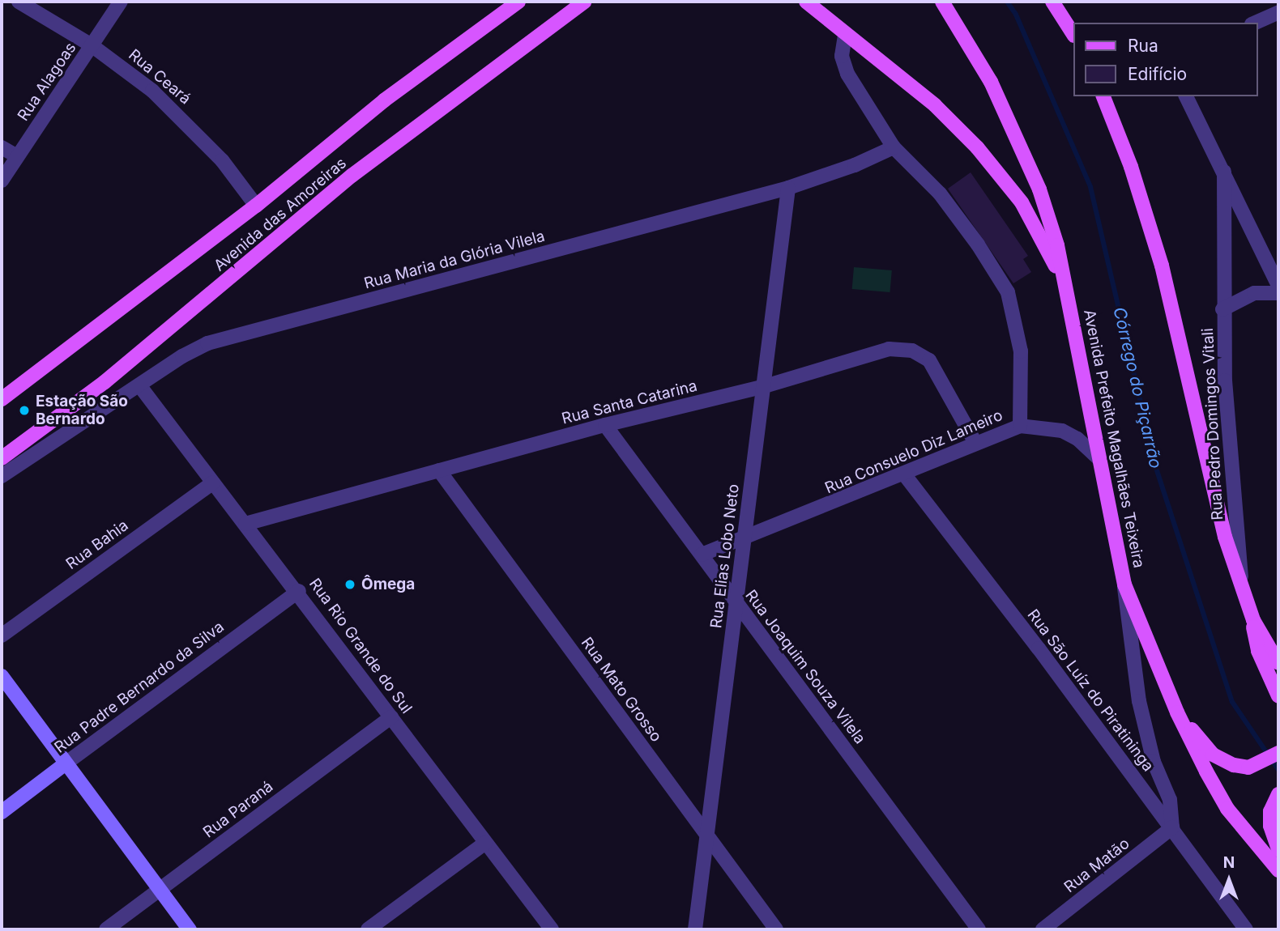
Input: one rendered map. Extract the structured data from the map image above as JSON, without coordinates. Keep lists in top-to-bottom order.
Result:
{
  "streets": {
    "main road": ["Avenida das Amoreiras", "Avenida Prefeito Magalhães Teixeira"],
    "street": [
      "Rua Ceará",
      "Rua Alagoas",
      "Rua Maria da Glória Vilela",
      "Rua Santa Catarina",
      "Rua Pedro Domingos Vitali",
      "Rua Consuelo Diz Lameiro",
      "Rua Bahia",
      "Rua Elias Lobo Neto",
      "Rua Rio Grande do Sul",
      "Rua Joaquim Souza Vilela",
      "Rua Padre Bernardo da Silva",
      "Rua Mato Grosso",
      "Rua São Luíz do Piratininga",
      "Rua Paraná",
      "Rua Matão"
    ]
  },
  "crossings": [
    ["Rua Ceará", "Rua Alagoas"],
    ["Rua Ceará", "Avenida das Amoreiras"],
    ["Rua Maria da Glória Vilela", "Rua Elias Lobo Neto"],
    ["Rua Maria da Glória Vilela", "Rua Rio Grande do Sul"],
    ["Rua Santa Catarina", "Rua Consuelo Diz Lameiro"],
    ["Rua Santa Catarina", "Rua Elias Lobo Neto"],
    ["Rua Santa Catarina", "Rua Rio Grande do Sul"],
    ["Rua Santa Catarina", "Rua Joaquim Souza Vilela"],
    ["Rua Santa Catarina", "Rua Mato Grosso"],
    ["Rua Consuelo Diz Lameiro", "Rua Elias Lobo Neto"],
    ["Rua Consuelo Diz Lameiro", "Rua Joaquim Souza Vilela"],
    ["Rua Consuelo Diz Lameiro", "Rua São Luíz do Piratininga"],
    ["Rua Bahia", "Rua Rio Grande do Sul"],
    ["Rua Elias Lobo Neto", "Rua Joaquim Souza Vilela"],
    ["Rua Elias Lobo Neto", "Rua Mato Grosso"],
    ["Rua Rio Grande do Sul", "Rua Padre Bernardo da Silva"],
    ["Rua Rio Grande do Sul", "Rua Paraná"],
    ["Rua São Luíz do Piratininga", "Rua Matão"]
  ],
  "water": ["Córrego do Piçarrão"],
  "places": ["Estação São Bernardo", "Ômega"],
  "legend": ["Rua", "Edifício"],
  "north": "top"
}
